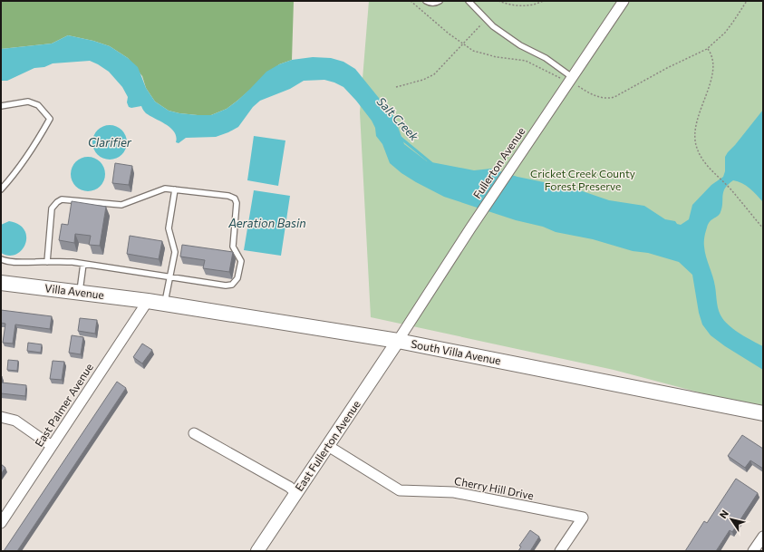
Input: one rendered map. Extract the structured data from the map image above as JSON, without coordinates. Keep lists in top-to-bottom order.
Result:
{
  "streets": {
    "main road": ["Villa Avenue", "South Villa Avenue"],
    "street": [
      "Fullerton Avenue",
      "East Palmer Avenue",
      "East Fullerton Avenue",
      "Cherry Hill Drive"
    ]
  },
  "crossings": [
    ["Fullerton Avenue", "South Villa Avenue"],
    ["Fullerton Avenue", "East Fullerton Avenue"],
    ["Villa Avenue", "South Villa Avenue"],
    ["Villa Avenue", "East Palmer Avenue"],
    ["South Villa Avenue", "East Palmer Avenue"],
    ["South Villa Avenue", "East Fullerton Avenue"],
    ["East Fullerton Avenue", "Cherry Hill Drive"]
  ],
  "water": ["Salt Creek", "Clarifier", "Aeration Basin"],
  "parks": ["Cricket Creek County Forest Preserve"],
  "north": "top left"
}
